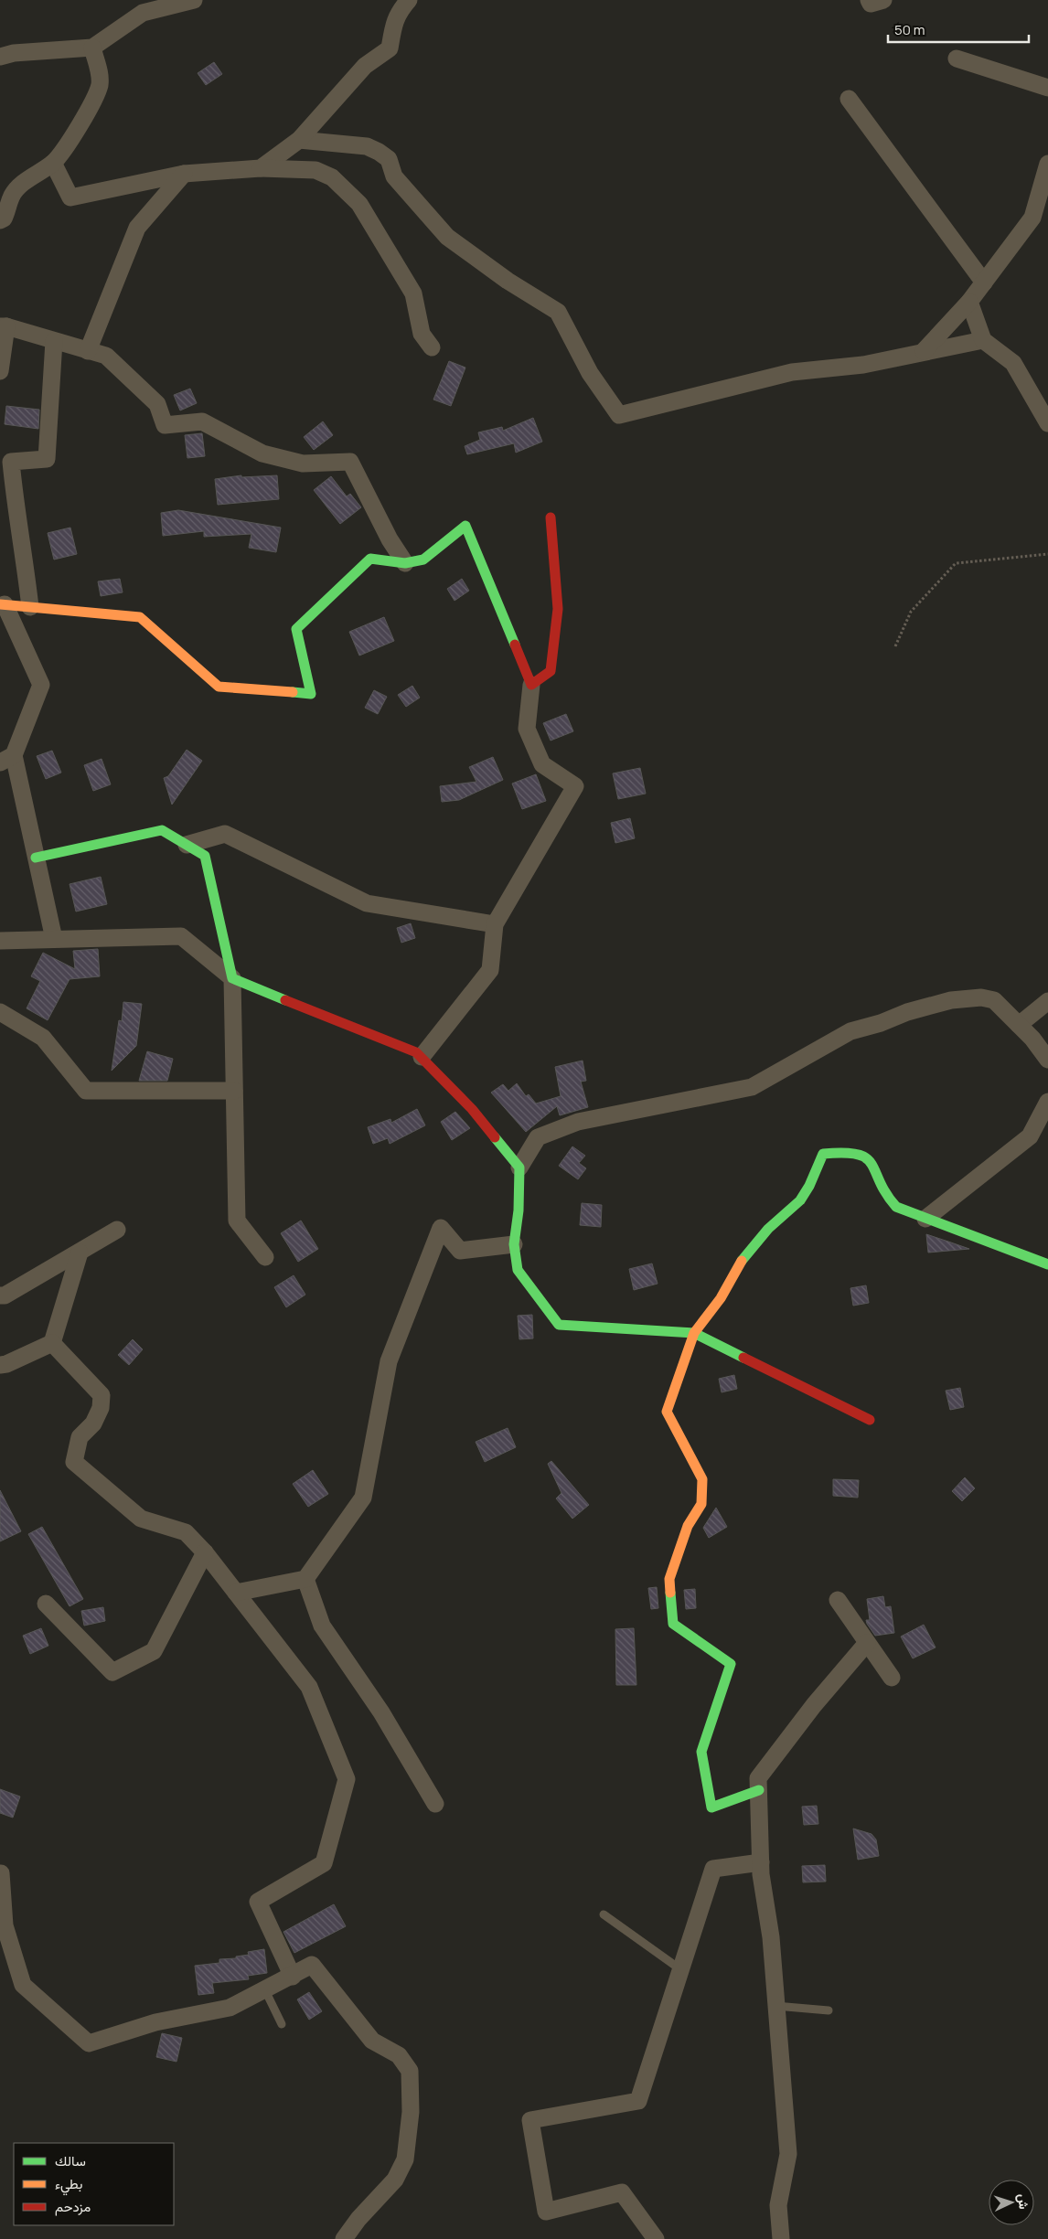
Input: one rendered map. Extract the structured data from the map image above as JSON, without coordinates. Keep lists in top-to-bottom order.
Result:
{
  "legend": ["سالك", "بطيء", "مزدحم"],
  "scale_bar": "50 m",
  "north": "right"
}
